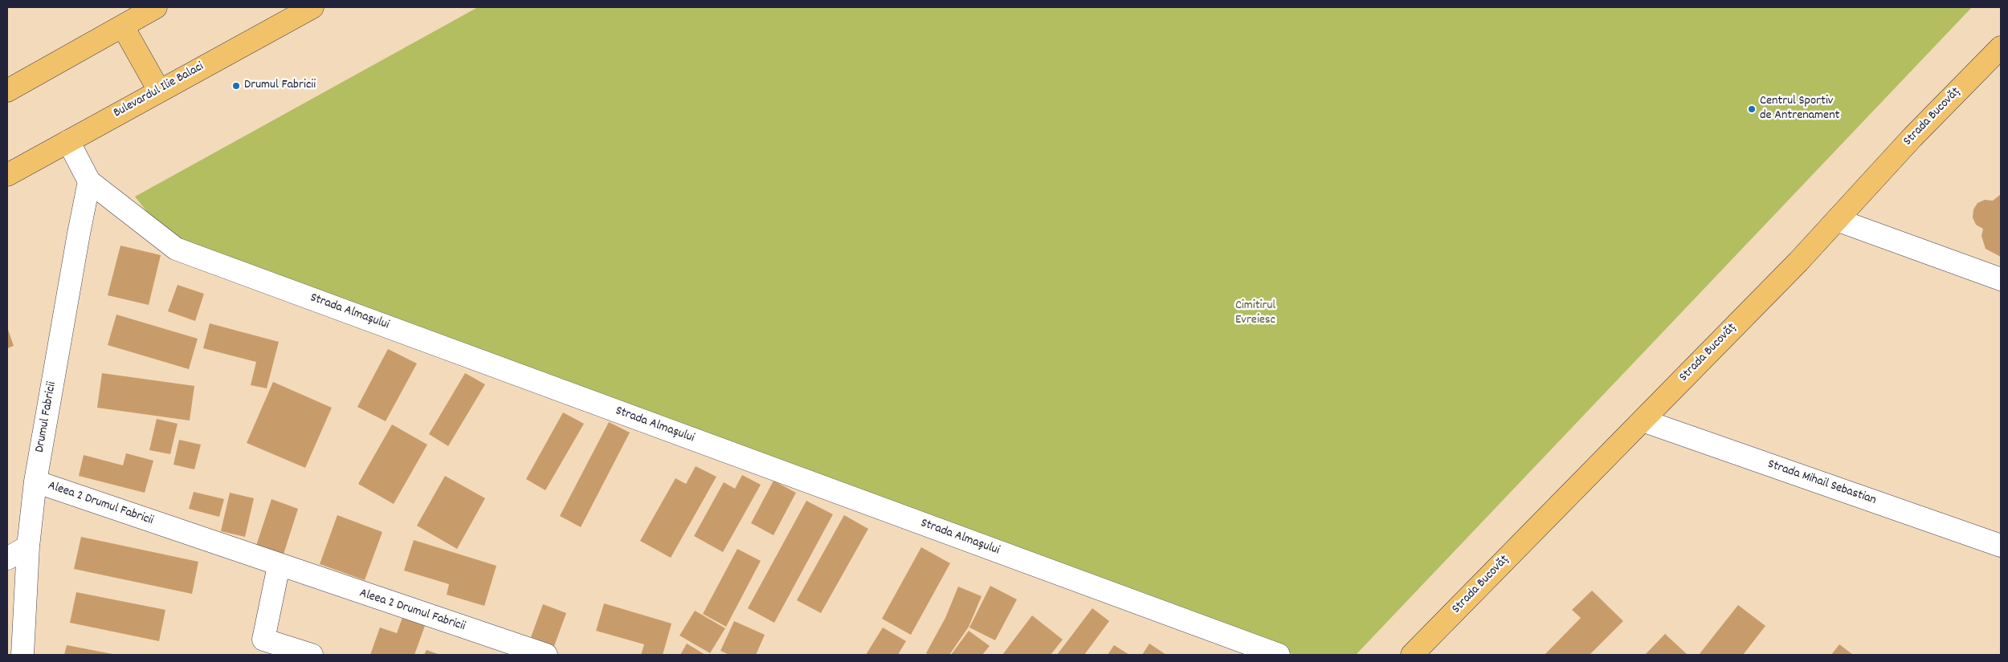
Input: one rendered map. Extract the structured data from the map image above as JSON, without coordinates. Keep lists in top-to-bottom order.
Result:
{
  "streets": {
    "main road": ["Bulevardul Ilie Balaci", "Strada Bucovăț"],
    "street": [
      "Strada Almașului",
      "Drumul Fabricii",
      "Strada Mihail Sebastian",
      "Aleea 2 Drumul Fabricii"
    ]
  },
  "crossings": [
    ["Bulevardul Ilie Balaci", "Strada Almașului"],
    ["Strada Bucovăț", "Strada Mihail Sebastian"],
    ["Strada Almașului", "Drumul Fabricii"],
    ["Drumul Fabricii", "Aleea 2 Drumul Fabricii"]
  ],
  "parks": ["Cimitirul Evreiesc"],
  "places": ["Drumul Fabricii", "Centrul Sportiv de Antrenament"]
}
